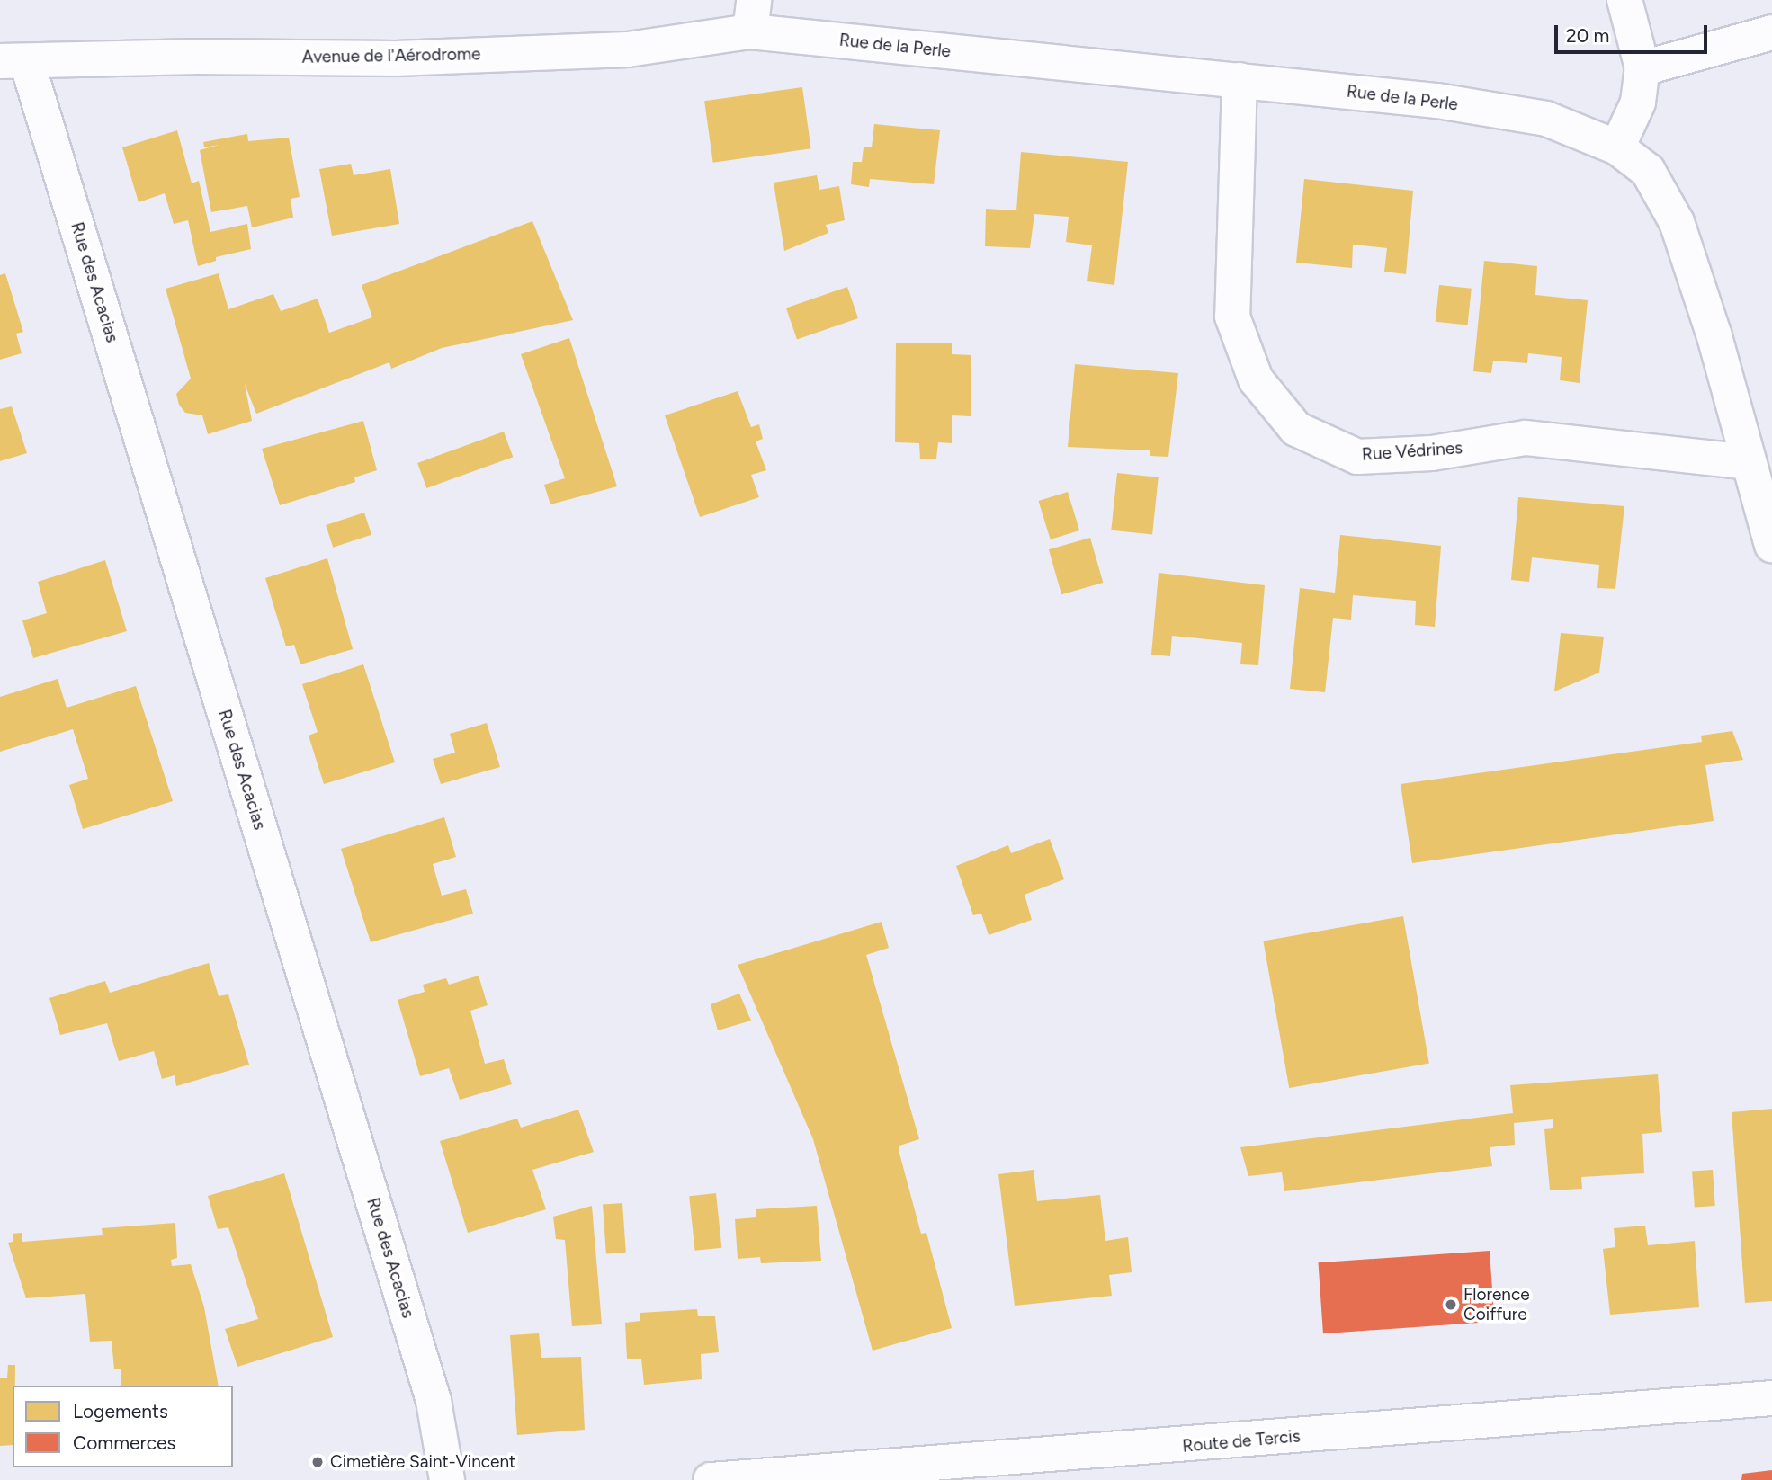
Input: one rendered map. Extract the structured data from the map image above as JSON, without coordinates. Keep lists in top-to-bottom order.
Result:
{
  "streets": {
    "street": [
      "Rue de la Perle",
      "Avenue de l'Aérodrome",
      "Rue des Acacias",
      "Rue Védrines",
      "Route de Tercis"
    ]
  },
  "crossings": [
    ["Rue de la Perle", "Avenue de l'Aérodrome"],
    ["Rue de la Perle", "Rue Védrines"],
    ["Avenue de l'Aérodrome", "Rue des Acacias"]
  ],
  "places": ["Florence Coiffure", "Cimetière Saint-Vincent"],
  "legend": ["Logements", "Commerces"],
  "scale_bar": "20 m"
}
